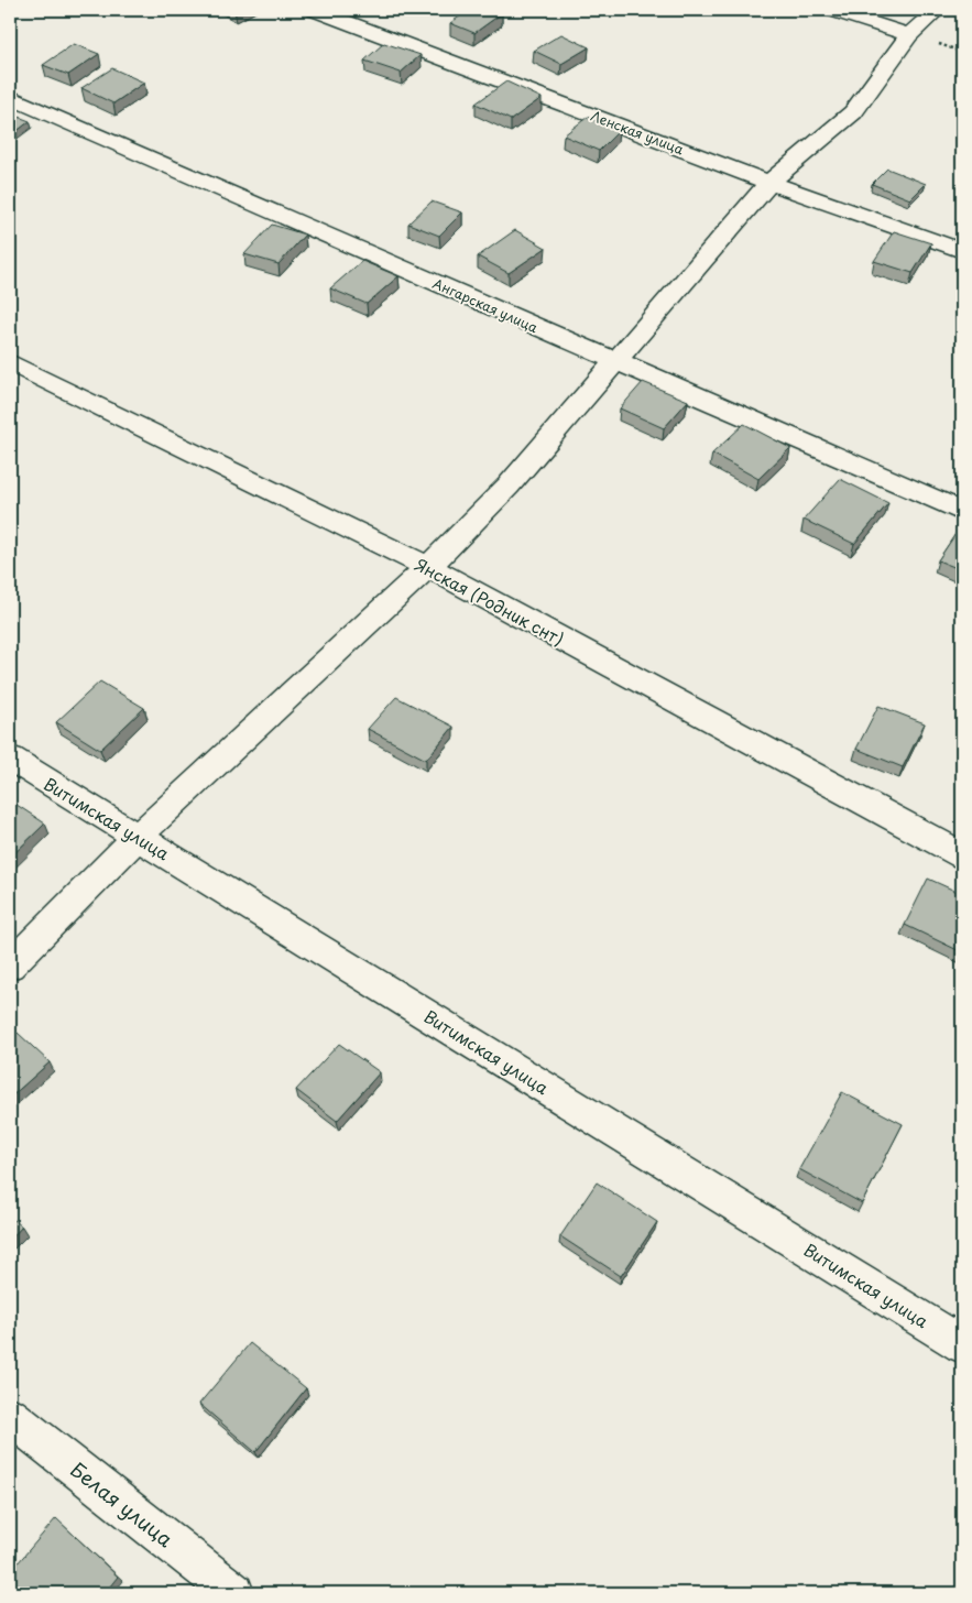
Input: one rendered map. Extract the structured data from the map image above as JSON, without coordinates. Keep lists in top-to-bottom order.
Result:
{
  "streets": {
    "street": [
      "Ленская улица",
      "Ангарская улица",
      "Янская (Родник снт)",
      "Витимская улица",
      "Белая улица"
    ]
  }
}
